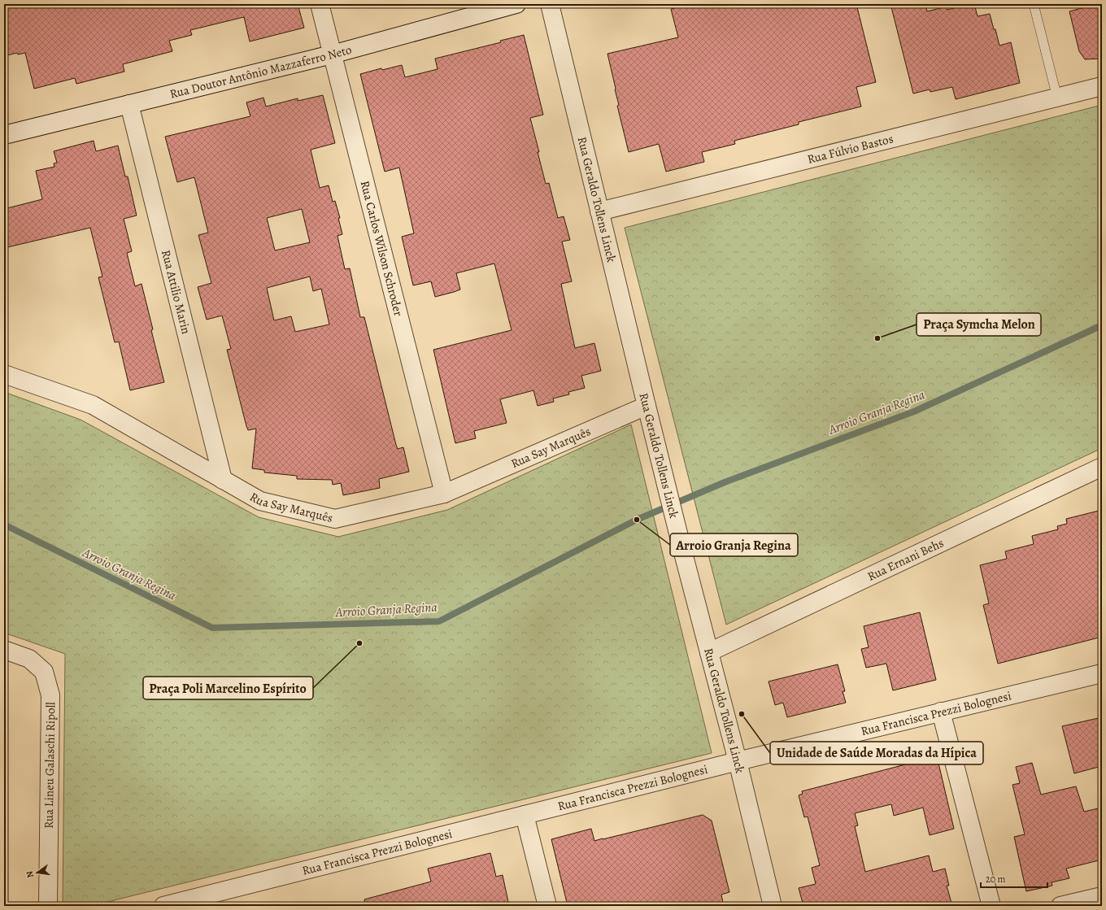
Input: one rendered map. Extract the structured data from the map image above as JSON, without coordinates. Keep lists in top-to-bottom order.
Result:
{
  "streets": {
    "street": [
      "Rua Doutor Antônio Mazzaferro Neto",
      "Rua Fúlvio Bastos",
      "Rua Geraldo Tollens Linck",
      "Rua Carlos Wilson Schroder",
      "Rua Attilio Marin",
      "Rua Say Marquês",
      "Rua Ernani Behs",
      "Rua Francisca Prezzi Bolognesi",
      "Rua Lineu Galaschi Ripoll"
    ]
  },
  "crossings": [
    ["Rua Doutor Antônio Mazzaferro Neto", "Rua Carlos Wilson Schroder"],
    ["Rua Doutor Antônio Mazzaferro Neto", "Rua Attilio Marin"],
    ["Rua Fúlvio Bastos", "Rua Geraldo Tollens Linck"],
    ["Rua Geraldo Tollens Linck", "Rua Say Marquês"],
    ["Rua Geraldo Tollens Linck", "Rua Ernani Behs"],
    ["Rua Geraldo Tollens Linck", "Rua Francisca Prezzi Bolognesi"],
    ["Rua Carlos Wilson Schroder", "Rua Say Marquês"],
    ["Rua Attilio Marin", "Rua Say Marquês"]
  ],
  "water": ["Arroio Granja Regina"],
  "places": [
    "Praça Symcha Melon",
    "Arroio Granja Regina",
    "Praça Poli Marcelino Espírito",
    "Unidade de Saúde Moradas da Hípica"
  ],
  "scale_bar": "20 m",
  "north": "left"
}
